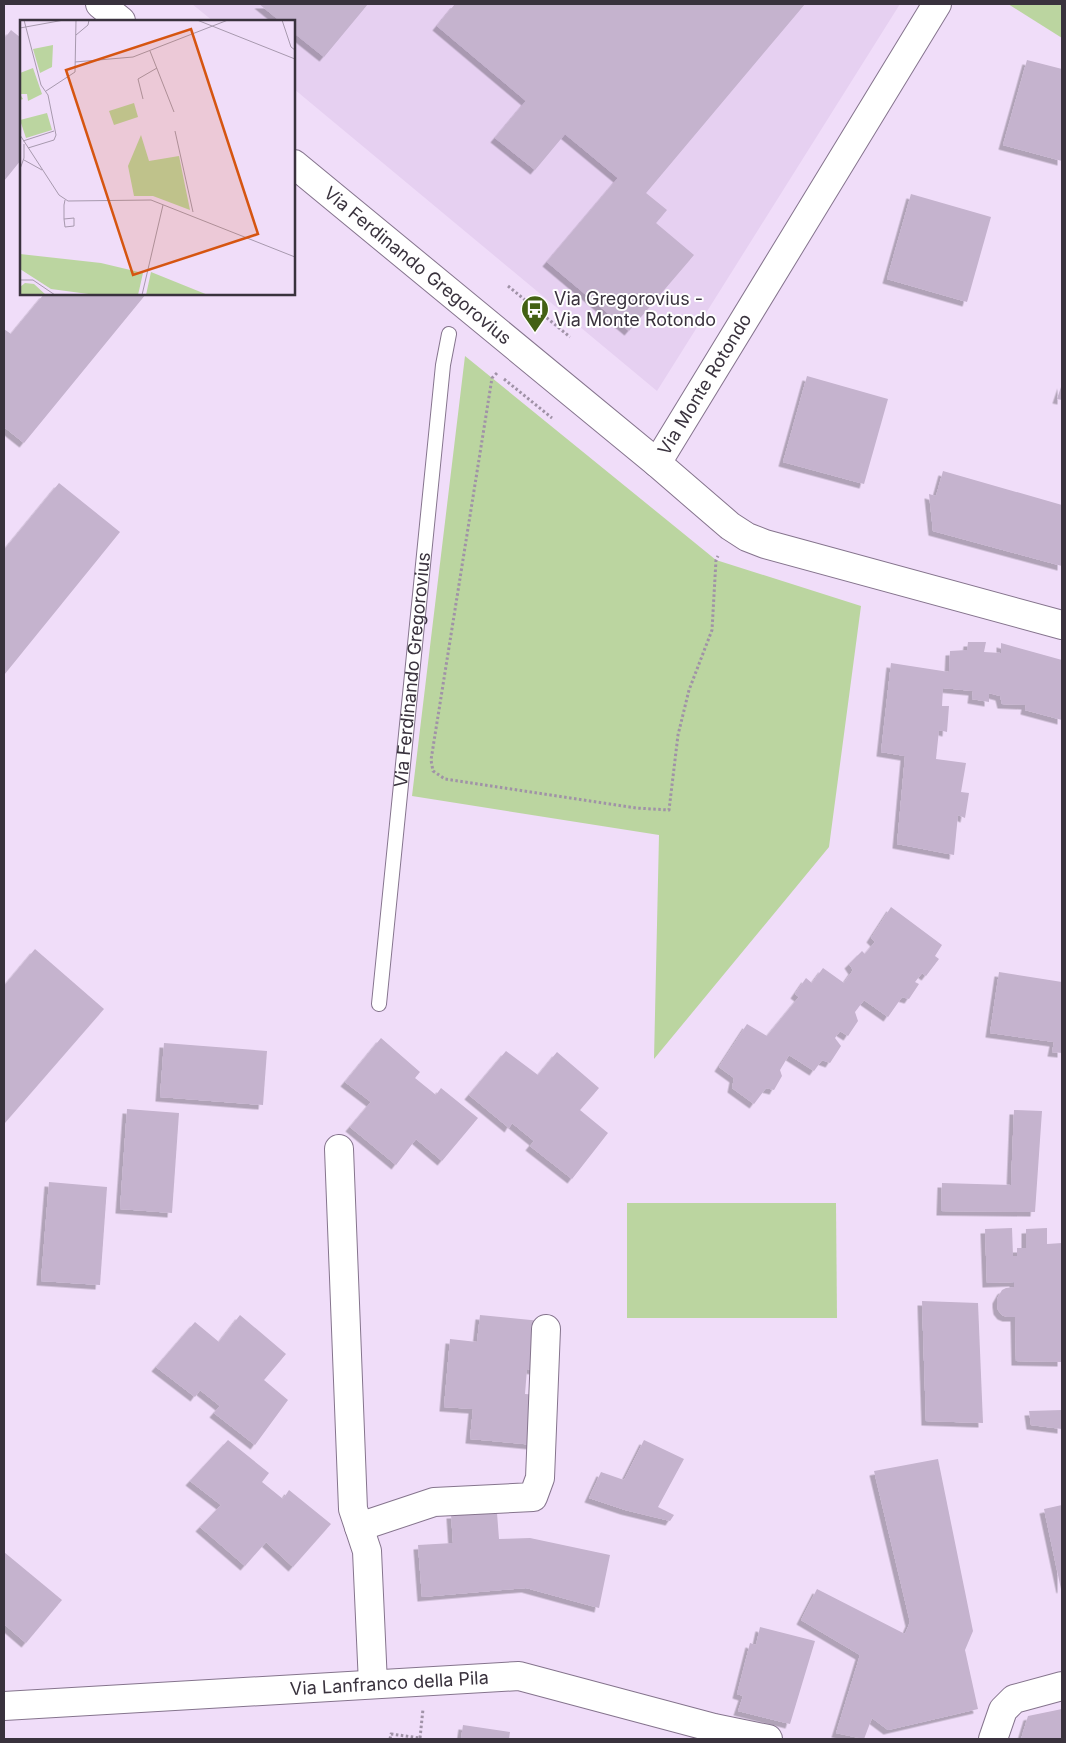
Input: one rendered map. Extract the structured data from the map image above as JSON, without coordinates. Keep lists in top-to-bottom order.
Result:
{
  "streets": {
    "street": ["Via Ferdinando Gregorovius", "Via Monte Rotondo", "Via Lanfranco della Pila"]
  },
  "crossings": [
    ["Via Ferdinando Gregorovius", "Via Monte Rotondo"]
  ],
  "places": {
    "bus stop": ["Via Gregorovius - Via Monte Rotondo"]
  }
}
